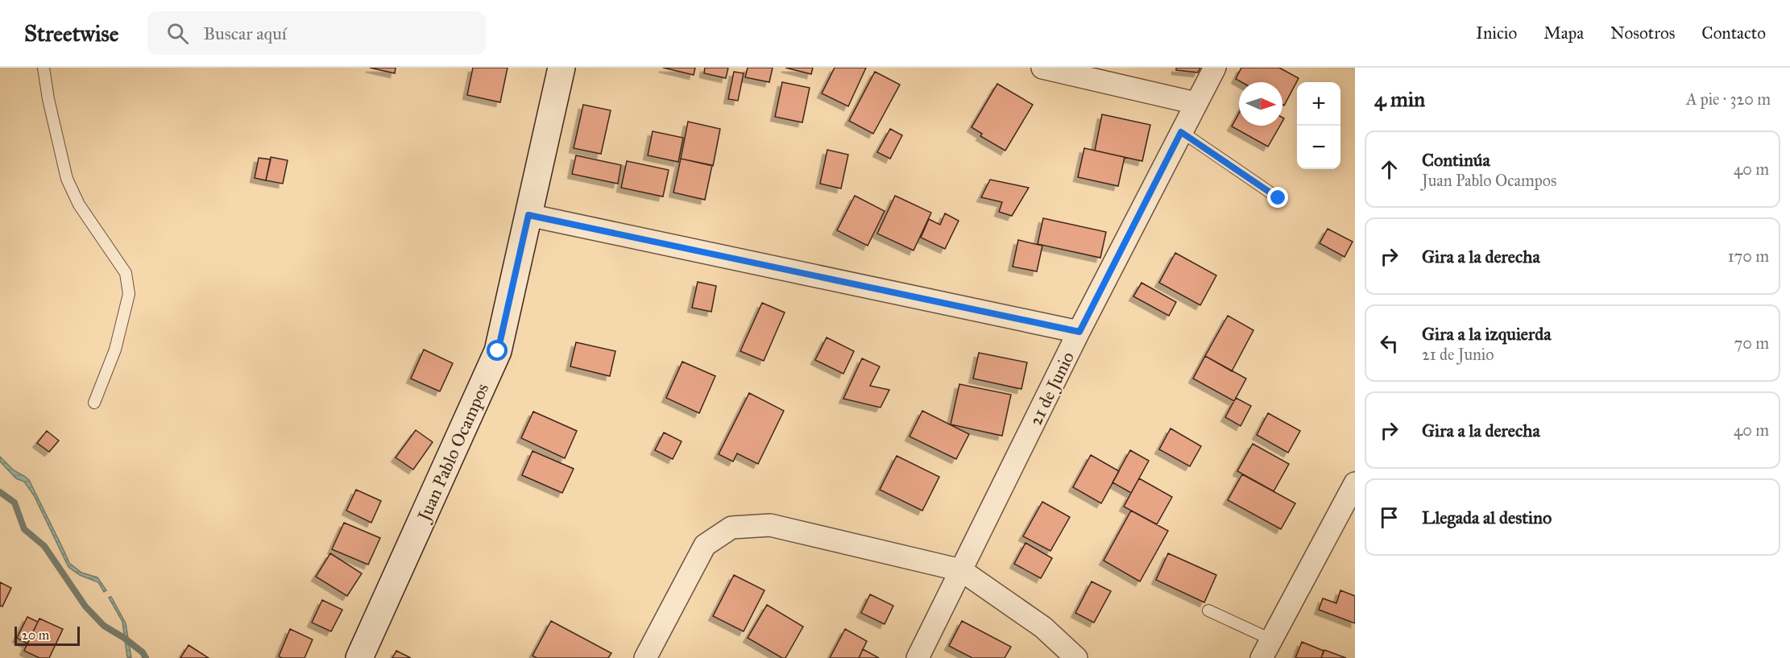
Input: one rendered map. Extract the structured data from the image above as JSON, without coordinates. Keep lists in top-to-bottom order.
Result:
{
  "streets": {
    "street": ["21 de Junio", "Juan Pablo Ocampos"]
  },
  "scale_bar": "20 m",
  "north": "right",
  "page": {
    "header": "Streetwise",
    "search": "Buscar aquí",
    "nav": [
      "Inicio",
      "Mapa",
      "Nosotros",
      "Contacto"
    ],
    "heading": ["4 min", "A pie · 320 m"],
    "map_buttons": ["+", "−"],
    "list": [
      ["Continúa", "Juan Pablo Ocampos", "40 m"],
      ["Gira a la derecha", "170 m"],
      ["Gira a la izquierda", "21 de Junio", "70 m"],
      ["Gira a la derecha", "40 m"],
      "Llegada al destino"
    ],
    "scale": "20 m"
  }
}
